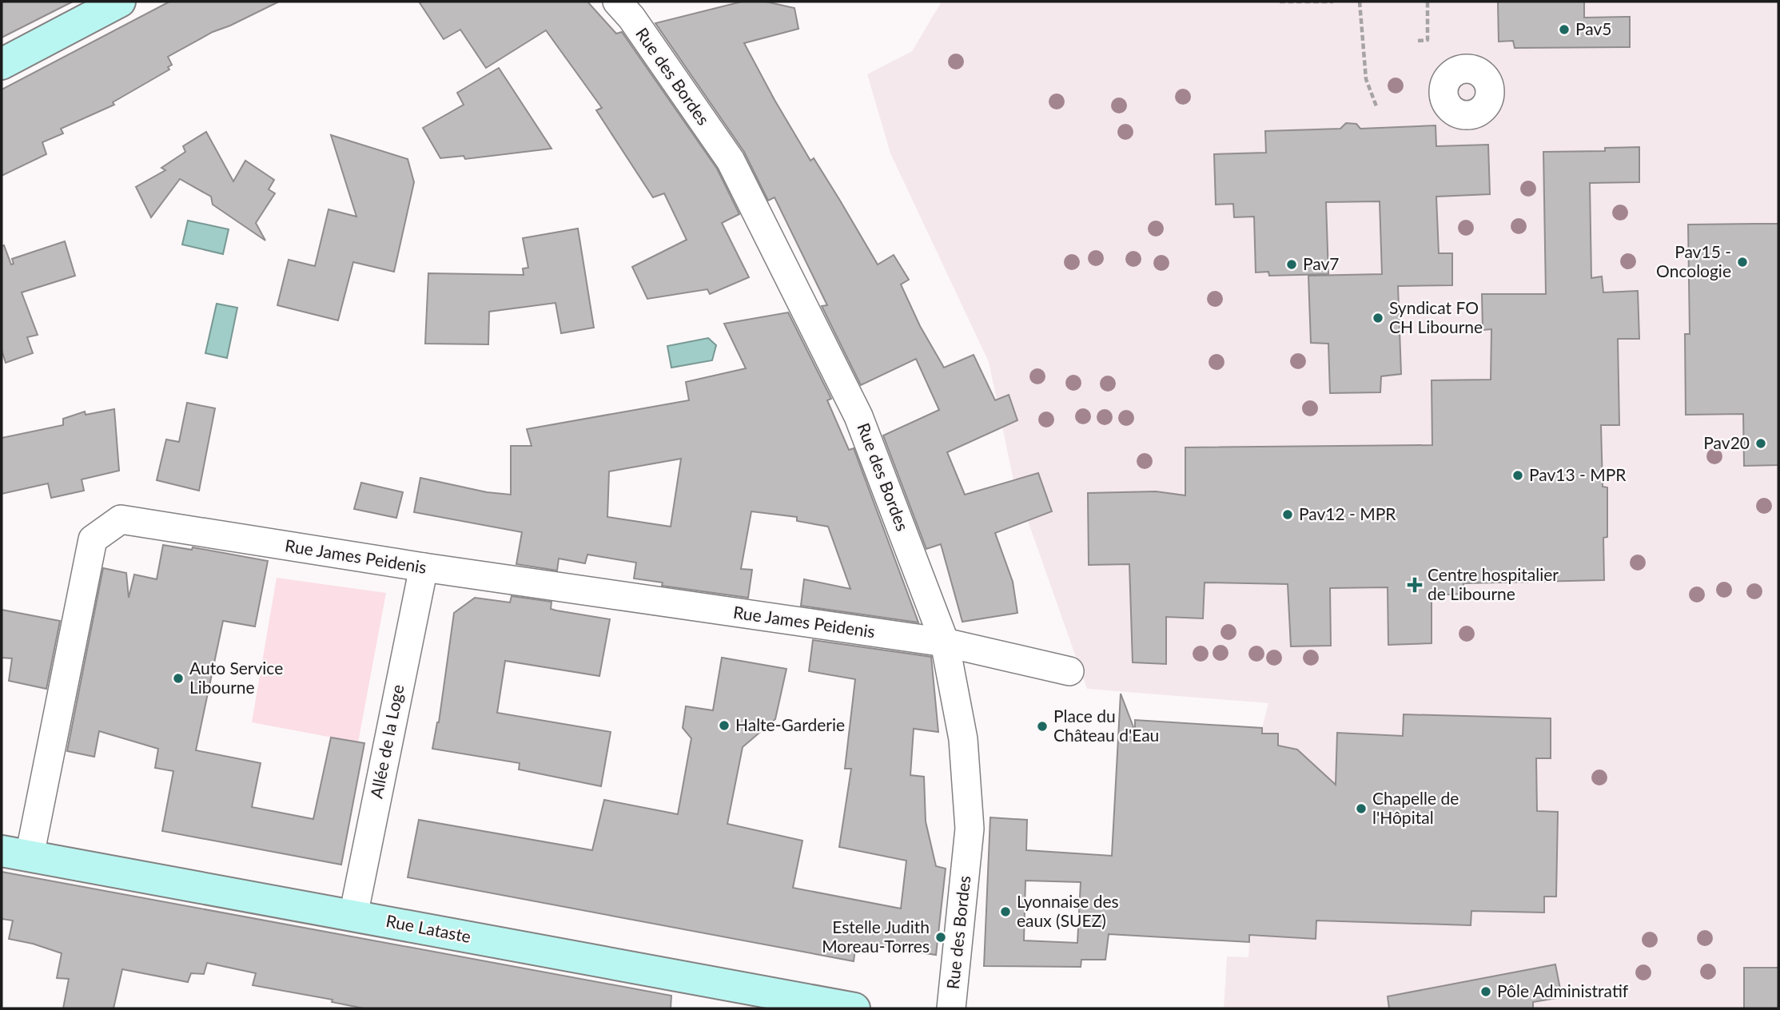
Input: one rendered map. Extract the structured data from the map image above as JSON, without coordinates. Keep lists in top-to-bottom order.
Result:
{
  "streets": {
    "street": [
      "Rue des Bordes",
      "Rue James Peidenis",
      "Allée de la Loge",
      "Rue Lataste"
    ]
  },
  "crossings": [
    ["Rue des Bordes", "Rue James Peidenis"],
    ["Rue James Peidenis", "Allée de la Loge"],
    ["Rue James Peidenis", "Rue Lataste"],
    ["Allée de la Loge", "Rue Lataste"]
  ],
  "places": {
    "other": [
      "Pav5",
      "Pav15 - Oncologie",
      "Pav7",
      "Syndicat FO CH Libourne",
      "Pav20",
      "Pav13 - MPR",
      "Pav12 - MPR",
      "Auto Service Libourne",
      "Halte-Garderie",
      "Place du Château d'Eau",
      "Chapelle de l'Hôpital",
      "Lyonnaise des eaux (SUEZ)",
      "Estelle Judith Moreau-Torres",
      "Pôle Administratif"
    ],
    "health": ["Centre hospitalier de Libourne"]
  }
}
